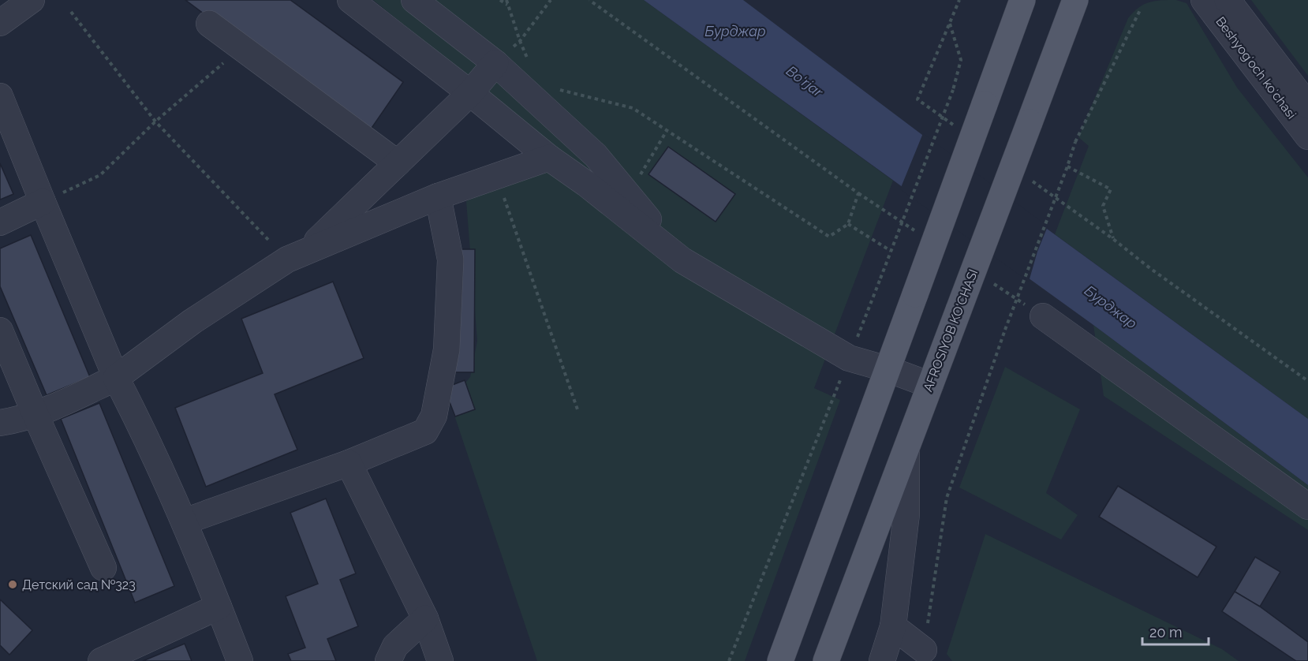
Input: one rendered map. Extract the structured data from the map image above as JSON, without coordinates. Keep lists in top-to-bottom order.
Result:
{
  "streets": {
    "main road": ["AFROSIYOB KO'CHASI"],
    "street": ["Beshyogʻoch koʻchasi"]
  },
  "water": ["Бурджар", "Bo‘rjar"],
  "places": ["Детский сад №323"],
  "scale_bar": "20 m"
}
